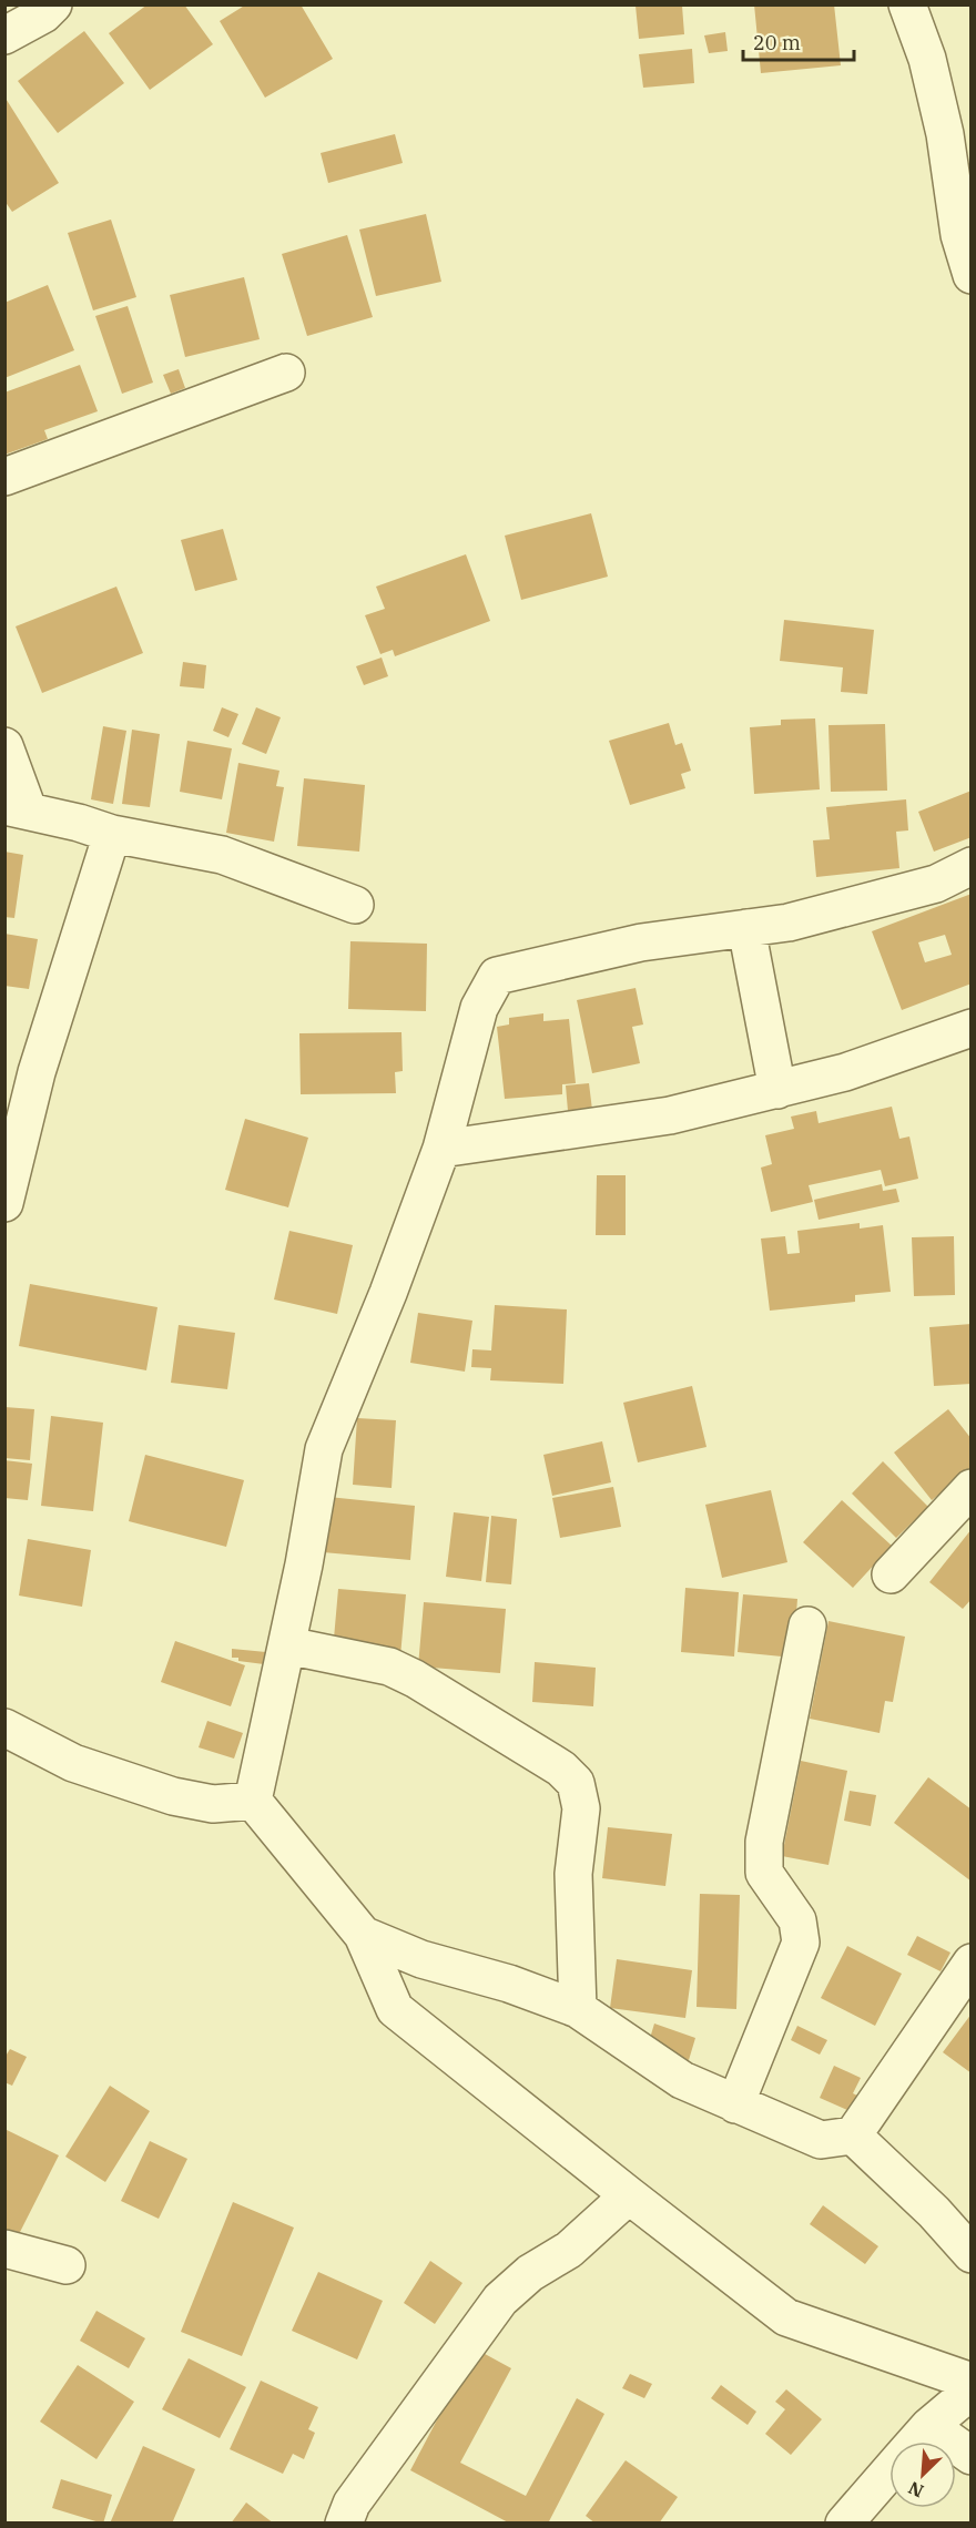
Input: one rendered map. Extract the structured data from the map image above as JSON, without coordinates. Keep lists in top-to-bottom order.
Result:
{
  "scale_bar": "20 m",
  "north": "bottom left"
}
